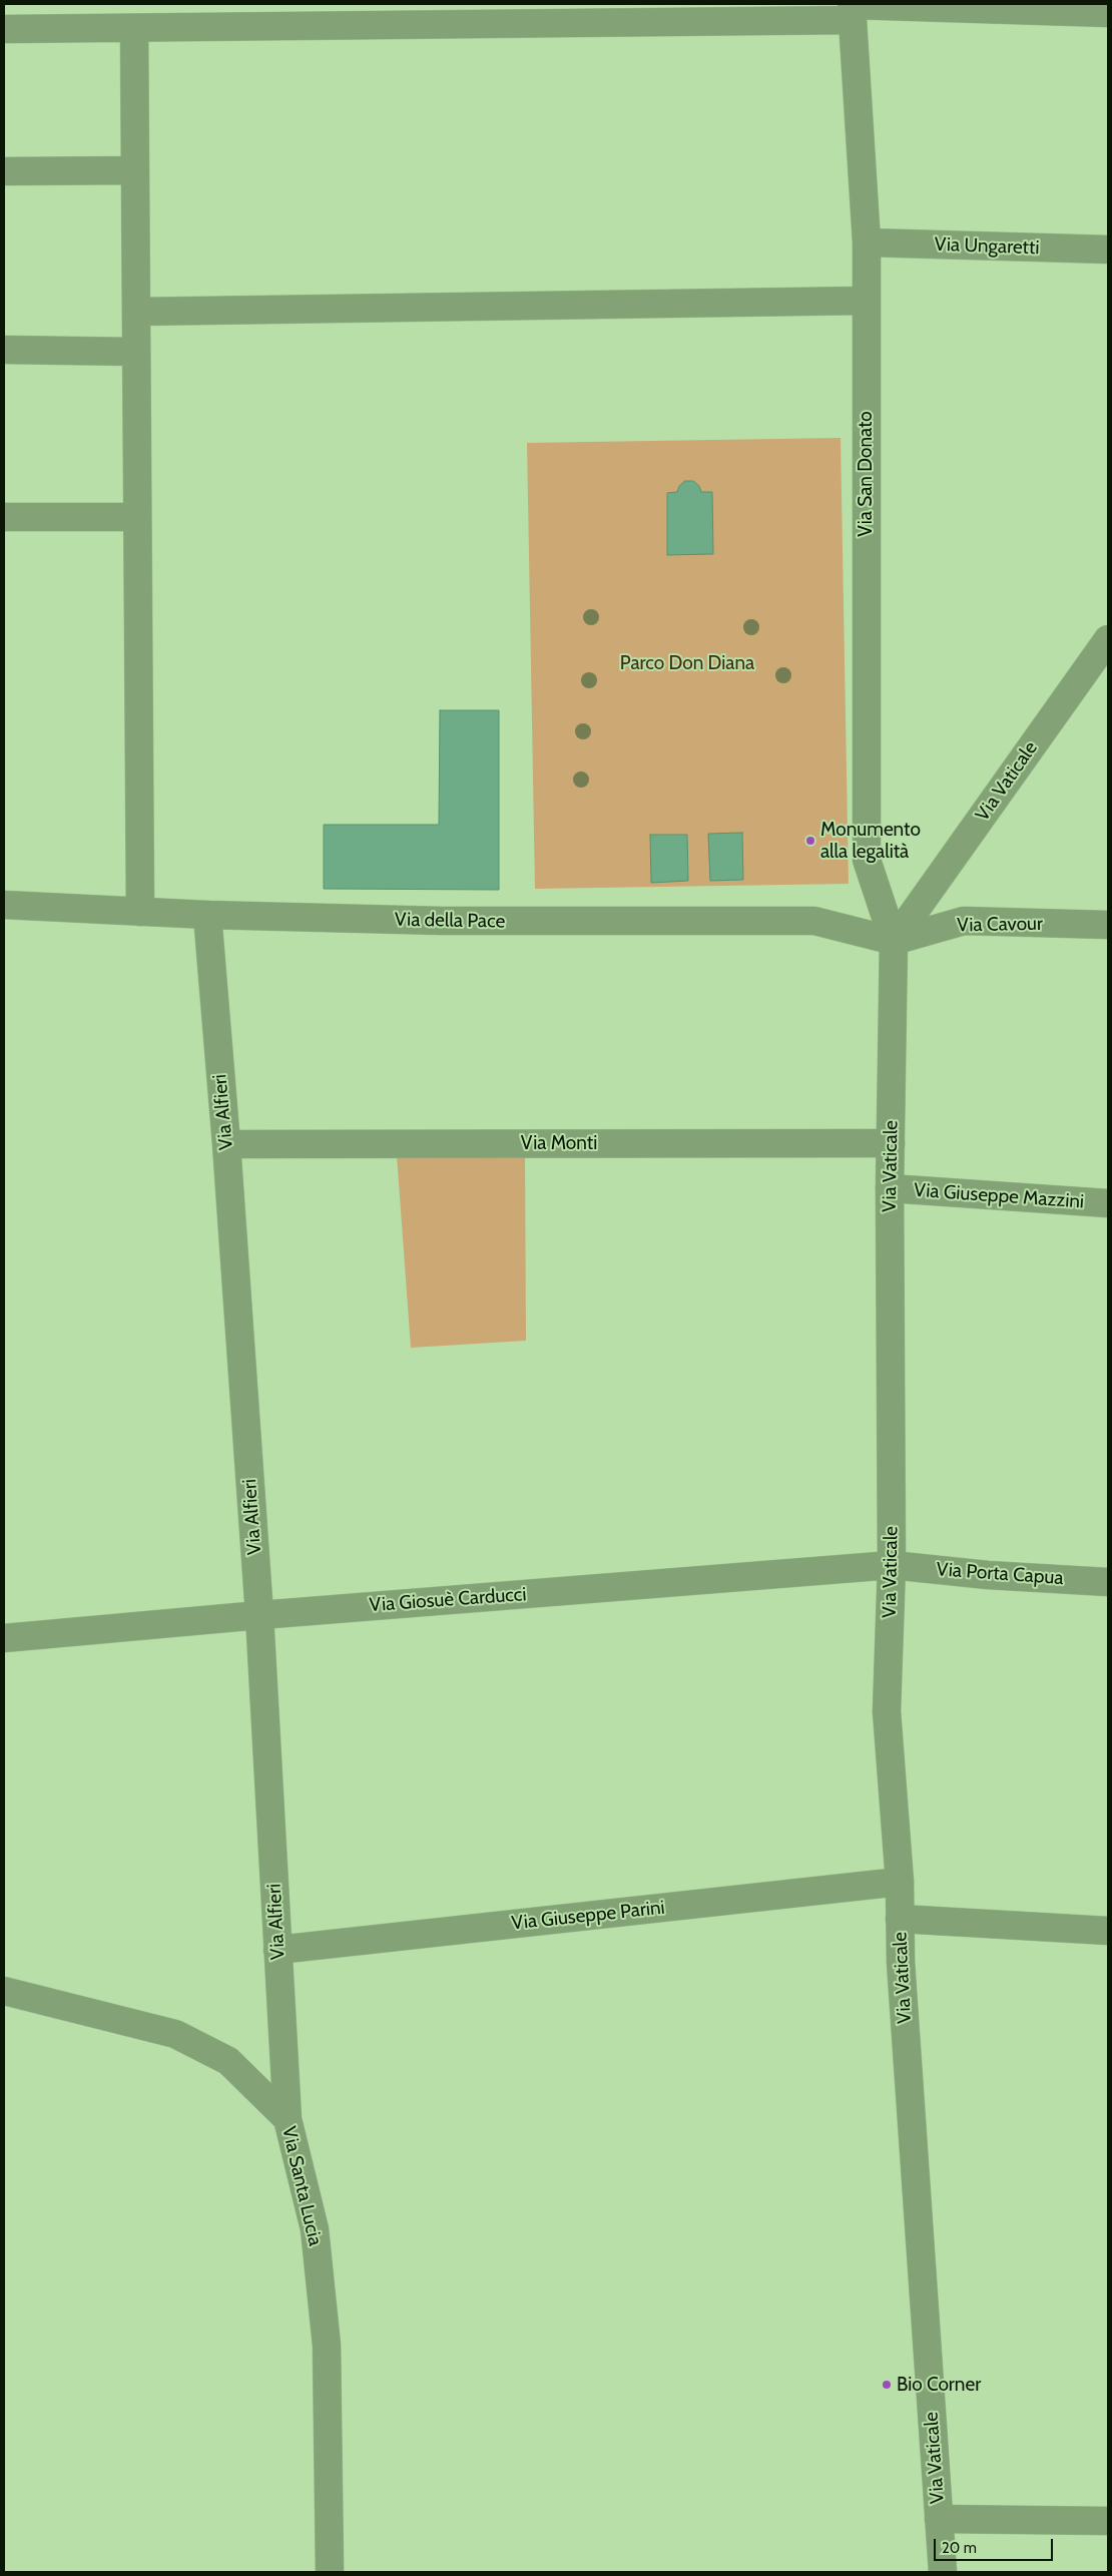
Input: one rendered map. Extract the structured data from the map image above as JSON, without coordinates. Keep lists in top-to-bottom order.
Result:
{
  "streets": {
    "street": [
      "Via Ungaretti",
      "Via San Donato",
      "Via Vaticale",
      "Via della Pace",
      "Via Cavour",
      "Via Alfieri",
      "Via Monti",
      "Via Giuseppe Mazzini",
      "Via Porta Capua",
      "Via Giosuè Carducci",
      "Via Giuseppe Parini",
      "Via Santa Lucia"
    ]
  },
  "crossings": [
    ["Via Ungaretti", "Via San Donato"],
    ["Via San Donato", "Via Vaticale"],
    ["Via San Donato", "Via della Pace"],
    ["Via San Donato", "Via Cavour"],
    ["Via Vaticale", "Via della Pace"],
    ["Via Vaticale", "Via Cavour"],
    ["Via Vaticale", "Via Monti"],
    ["Via Vaticale", "Via Giuseppe Mazzini"],
    ["Via Vaticale", "Via Porta Capua"],
    ["Via Vaticale", "Via Giosuè Carducci"],
    ["Via Vaticale", "Via Giuseppe Parini"],
    ["Via della Pace", "Via Cavour"],
    ["Via della Pace", "Via Alfieri"],
    ["Via Alfieri", "Via Monti"],
    ["Via Alfieri", "Via Giosuè Carducci"],
    ["Via Alfieri", "Via Giuseppe Parini"],
    ["Via Alfieri", "Via Santa Lucia"],
    ["Via Porta Capua", "Via Giosuè Carducci"]
  ],
  "parks": ["Parco Don Diana"],
  "places": ["Monumento alla legalità", "Bio Corner"],
  "scale_bar": "20 m"
}
